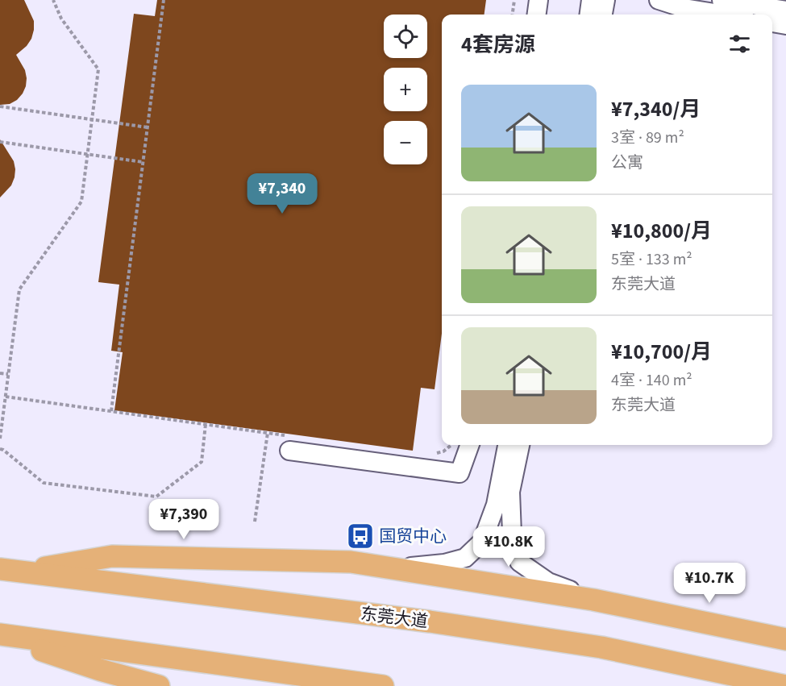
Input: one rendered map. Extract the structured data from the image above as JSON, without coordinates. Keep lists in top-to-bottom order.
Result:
{
  "streets": {
    "main road": ["东莞大道"]
  },
  "places": {
    "bus stop": ["国贸中心"]
  },
  "page": {
    "map_buttons": ["+", "−"],
    "heading": "4套房源",
    "list": [
      {
        "name": "¥7,340/月",
        "note": "3室 · 89 m² · 公寓"
      },
      {
        "name": "¥10,800/月",
        "note": "5室 · 133 m² · 东莞大道"
      },
      {
        "name": "¥10,700/月",
        "note": "4室 · 140 m² · 东莞大道"
      }
    ],
    "price": [
      "¥7,340",
      "¥7,390",
      "¥10.8K",
      "¥10.7K"
    ]
  }
}
